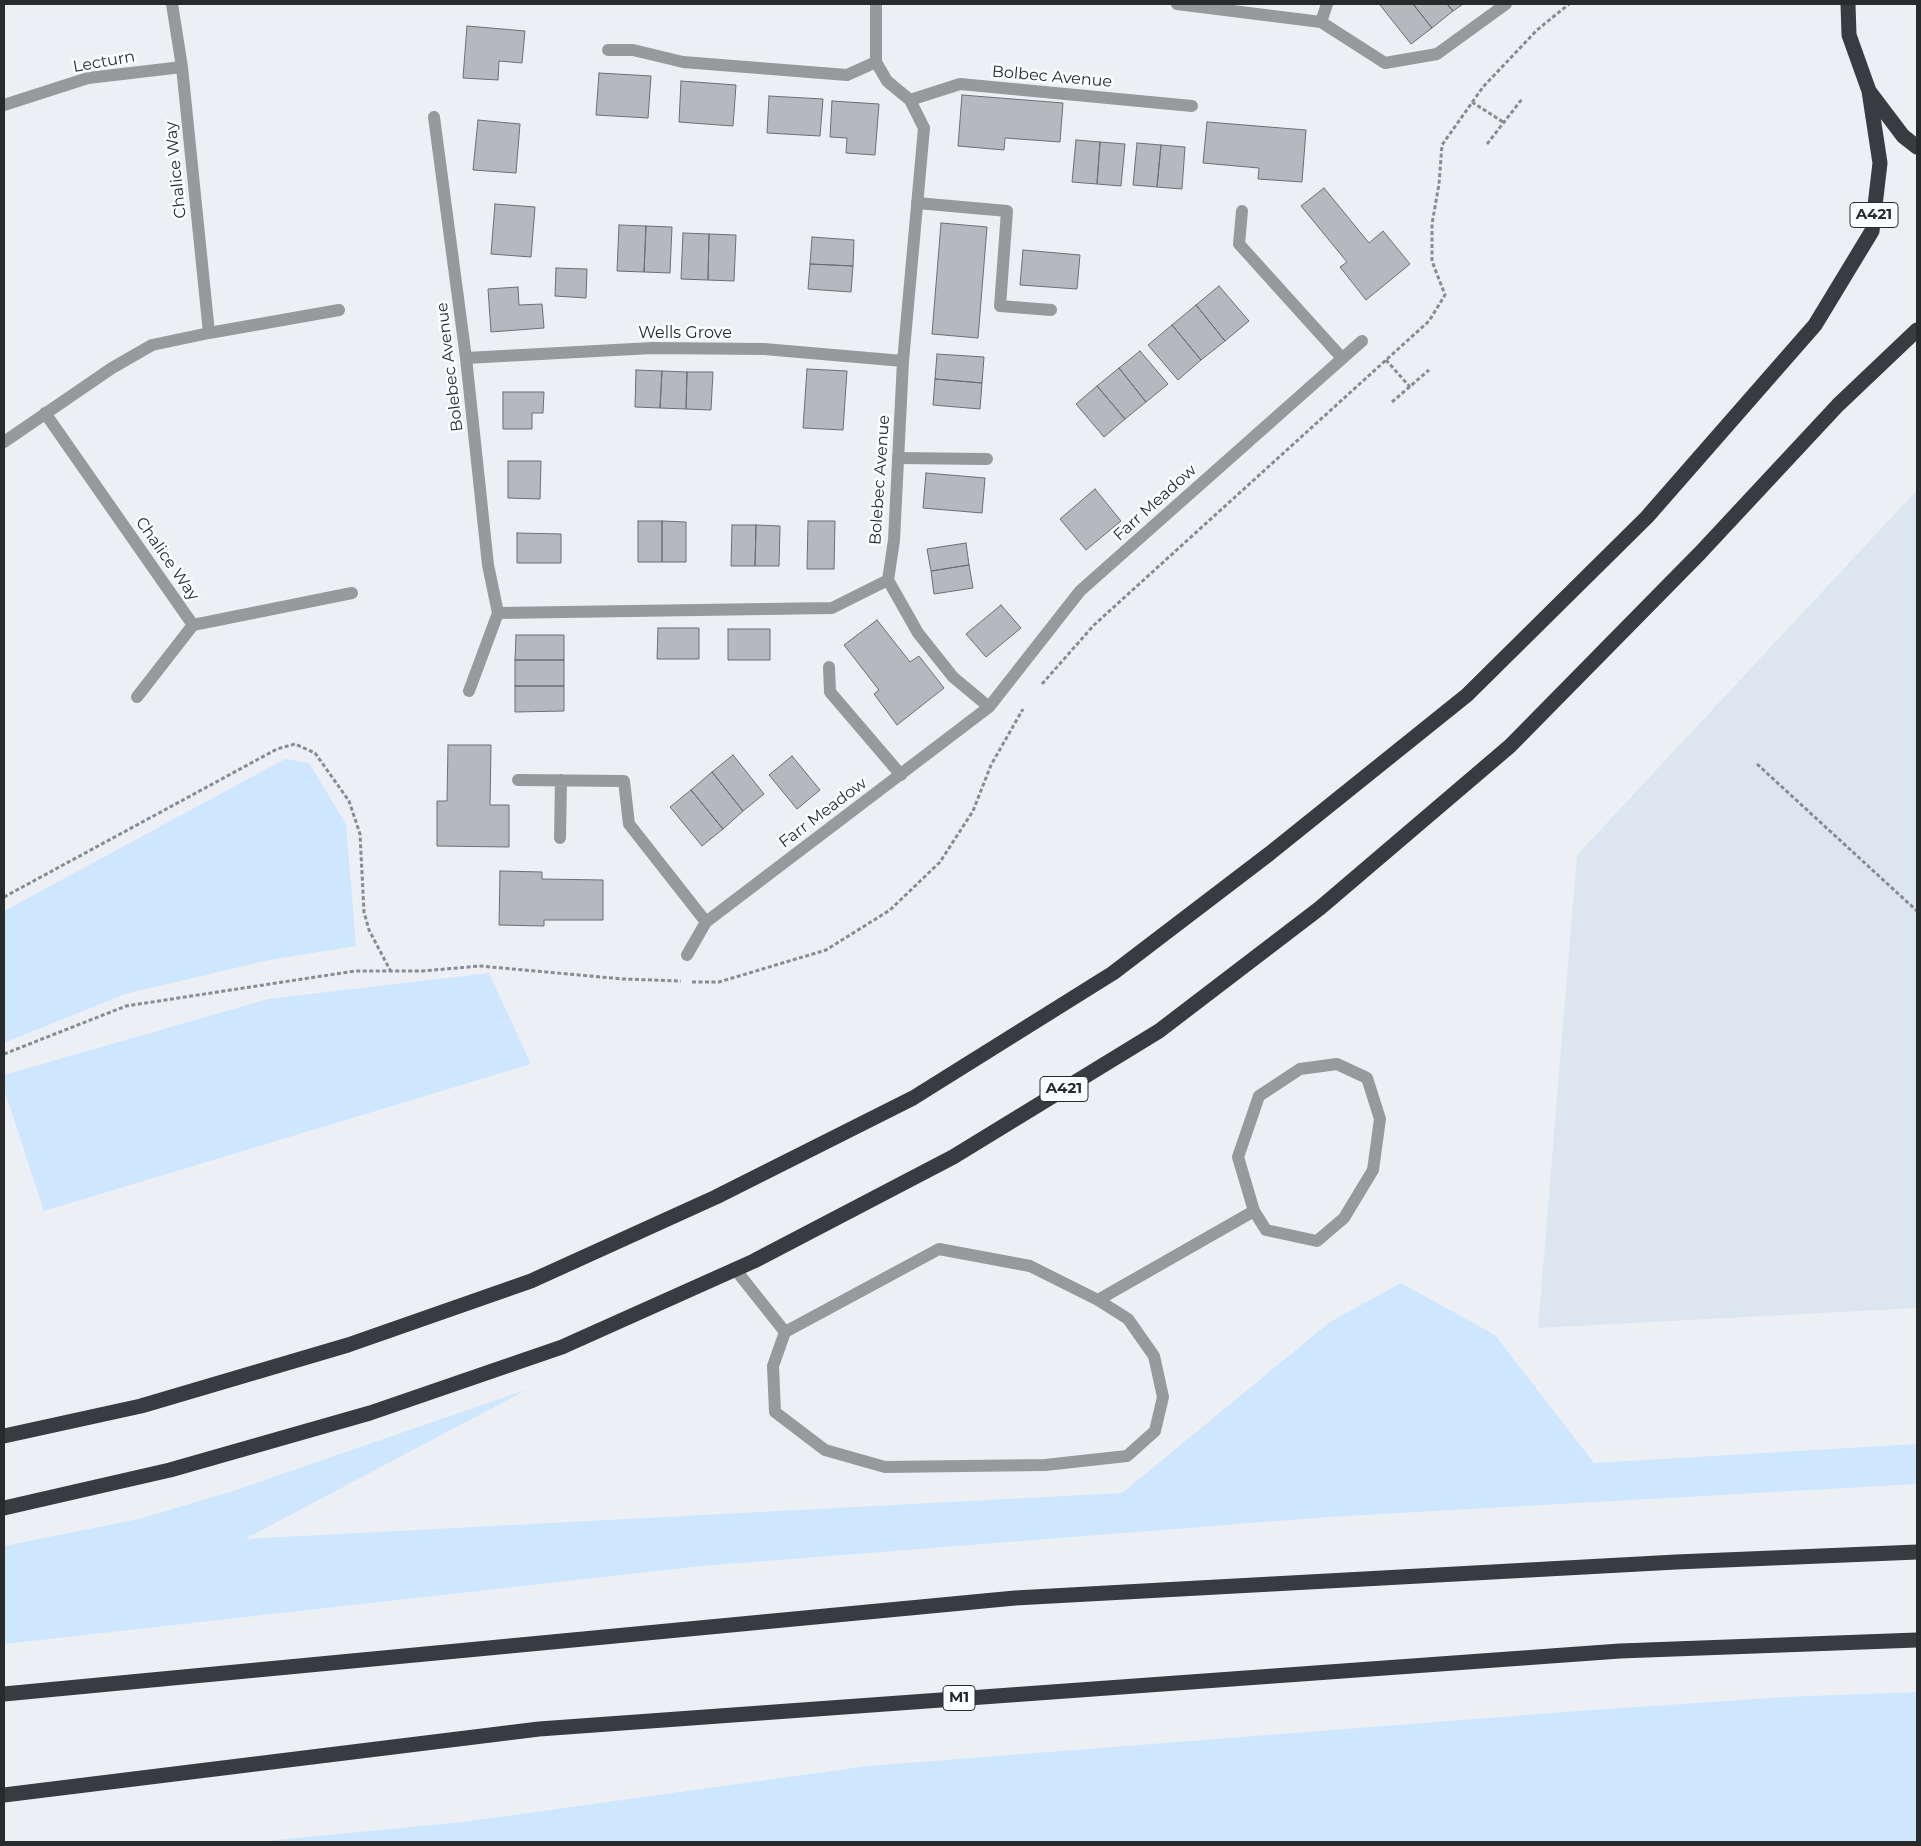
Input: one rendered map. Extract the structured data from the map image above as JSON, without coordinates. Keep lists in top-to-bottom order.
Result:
{
  "streets": {
    "highway": ["A421", "M1"],
    "street": [
      "Lecturn",
      "Bolbec Avenue",
      "Chalice Way",
      "Wells Grove",
      "Bolebec Avenue",
      "Farr Meadow"
    ]
  },
  "crossings": [
    ["Lecturn", "Chalice Way"],
    ["Bolbec Avenue", "Bolebec Avenue"],
    ["Wells Grove", "Bolebec Avenue"]
  ]
}
